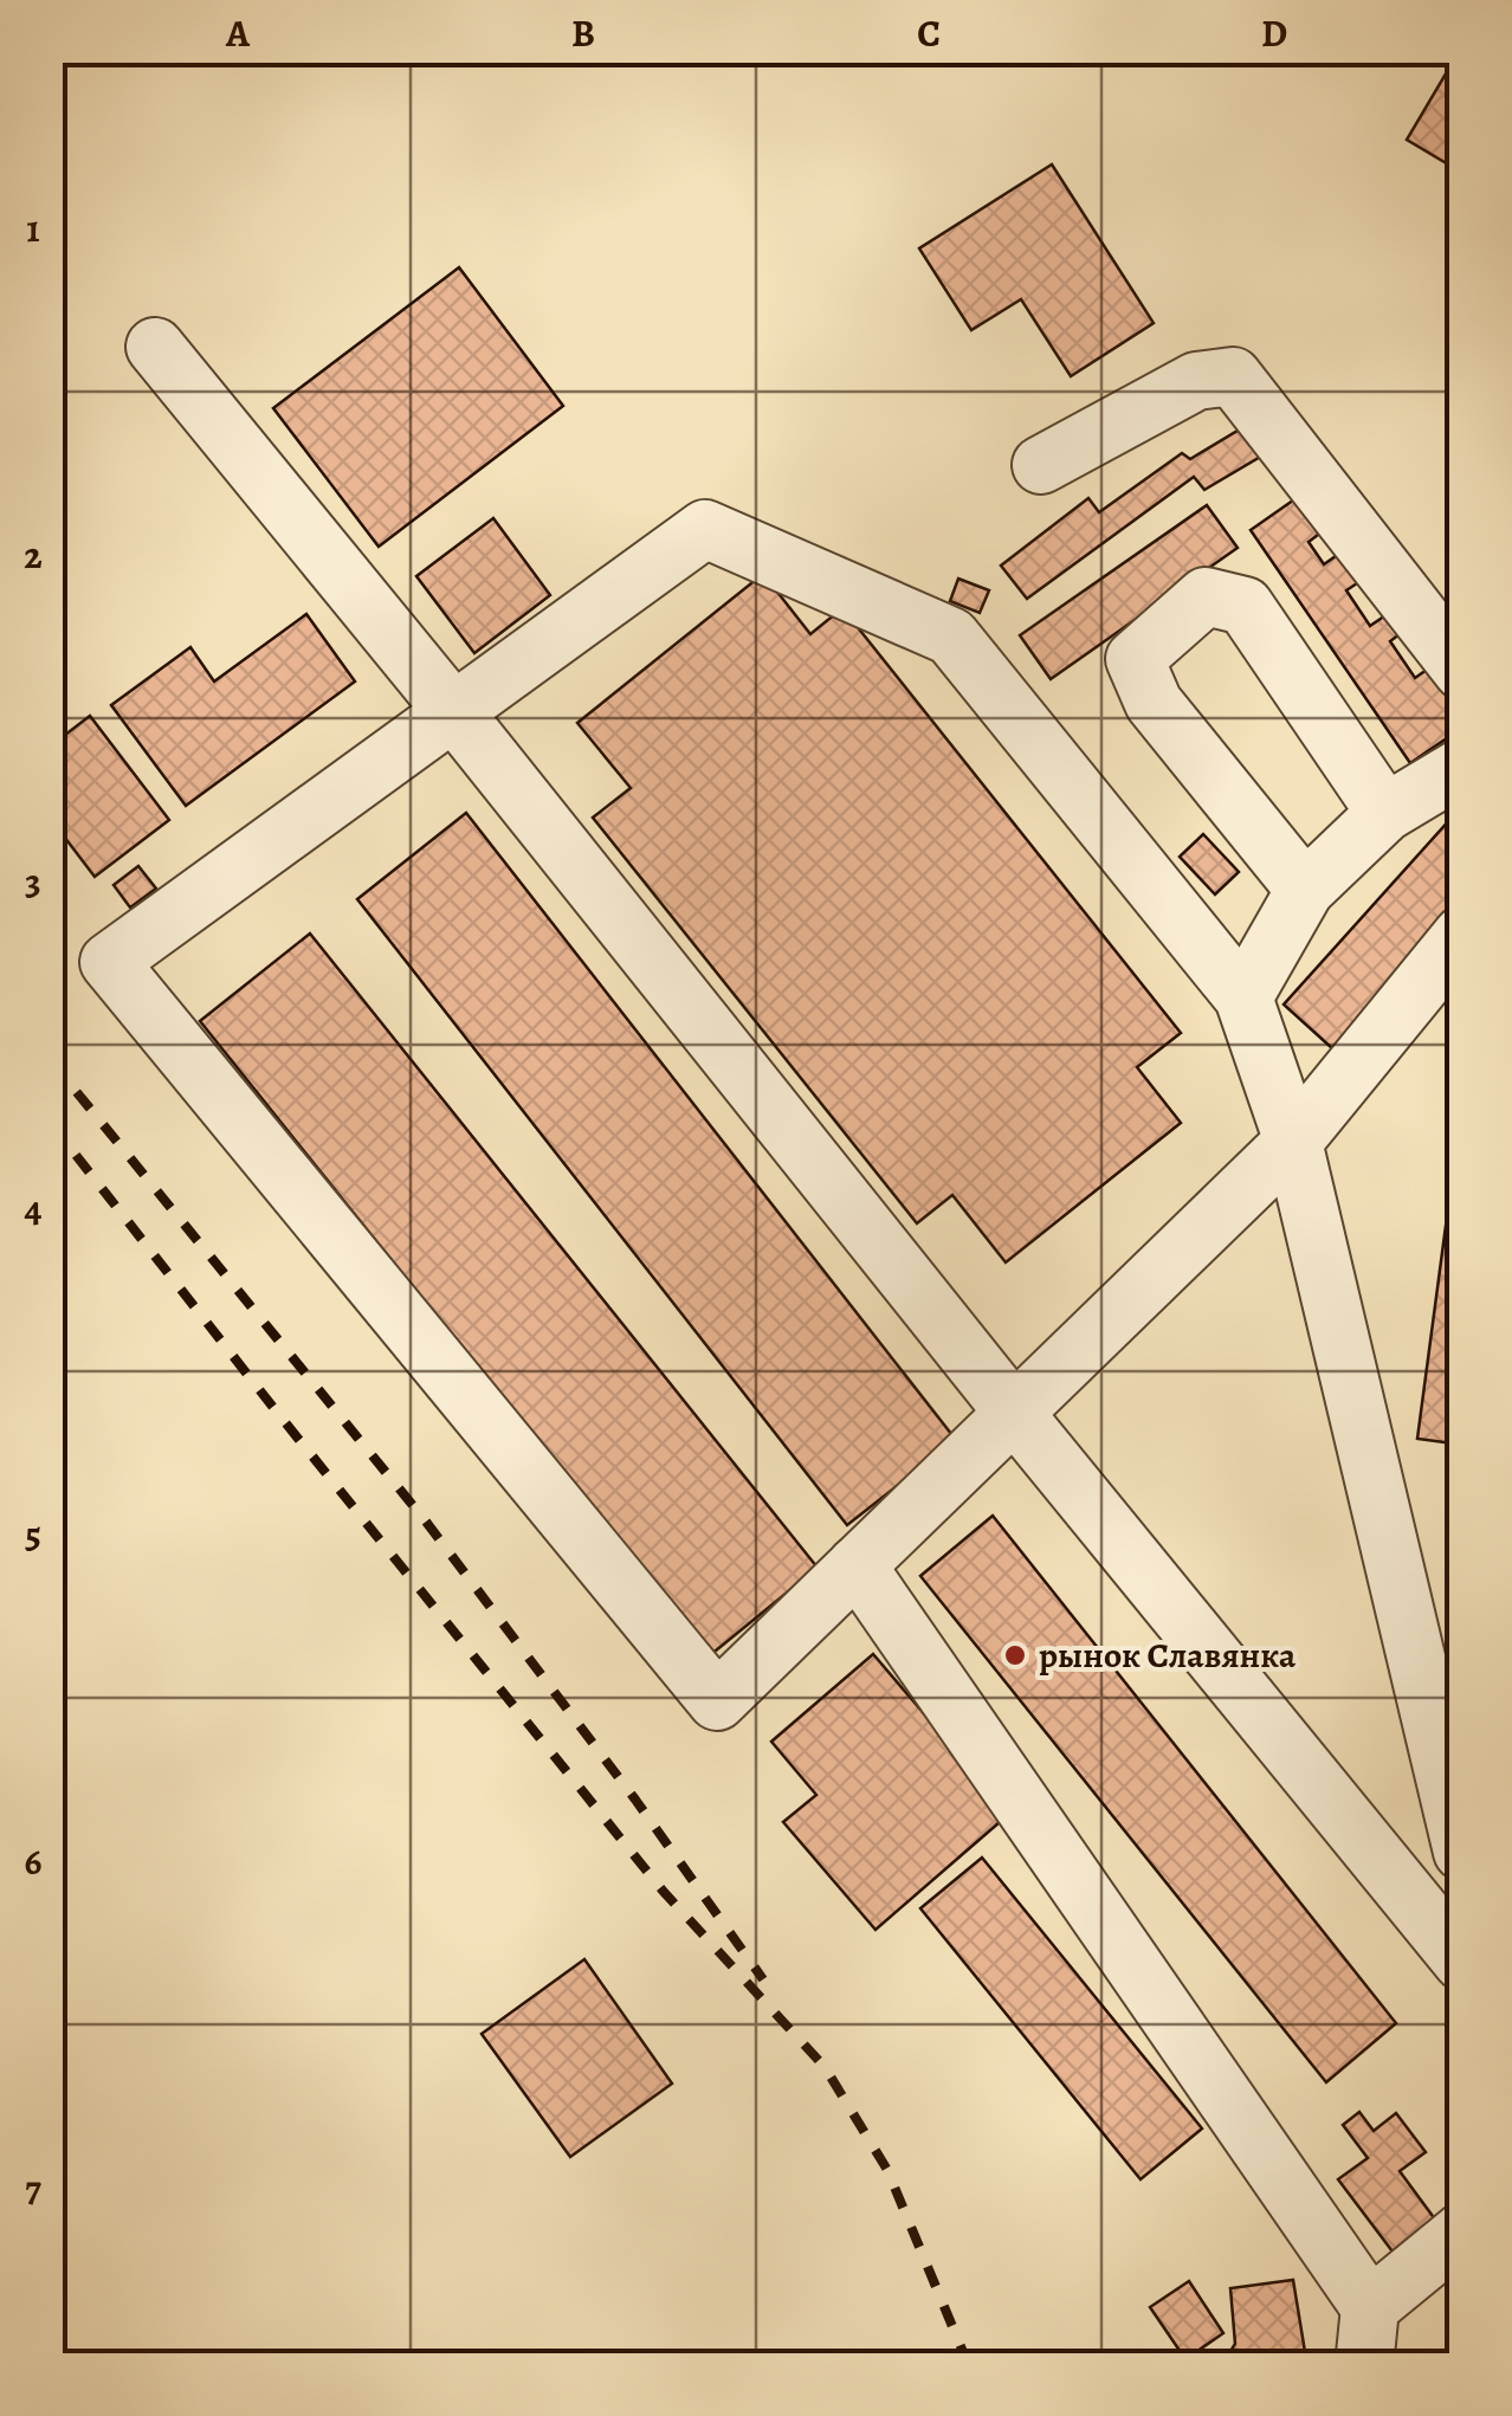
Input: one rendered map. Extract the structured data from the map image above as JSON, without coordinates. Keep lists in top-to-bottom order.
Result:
{
  "places": ["рынок Славянка"],
  "grid": {
    "columns": [
      "A",
      "B",
      "C",
      "D"
    ],
    "rows": [
      "1",
      "2",
      "3",
      "4",
      "5",
      "6",
      "7"
    ]
  }
}
